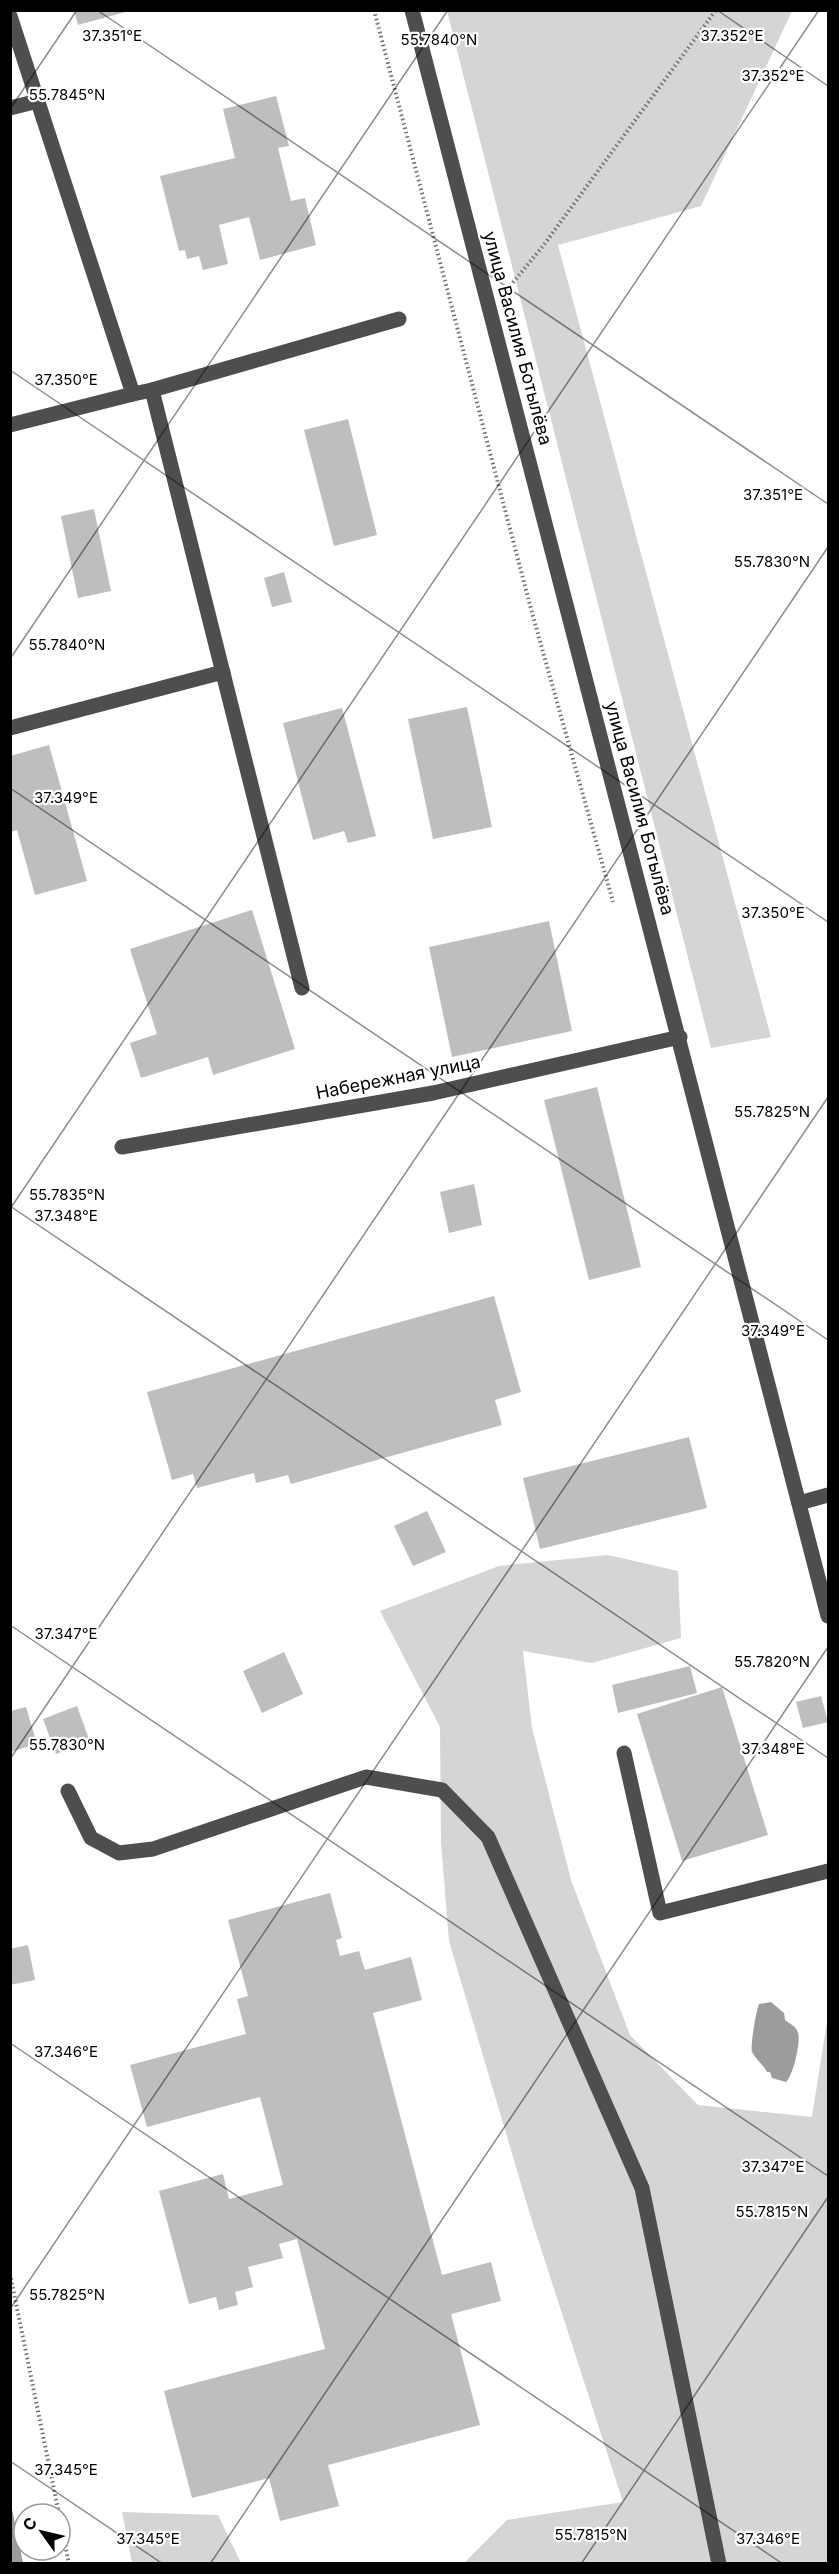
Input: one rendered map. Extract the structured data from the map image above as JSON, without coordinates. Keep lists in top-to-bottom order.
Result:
{
  "streets": {
    "street": ["улица Василия Ботылёва", "Набережная улица"]
  },
  "crossings": [
    ["улица Василия Ботылёва", "Набережная улица"]
  ],
  "north": "top left",
  "coordinates": [
    "37.351°E",
    "37.352°E",
    "55.7840°N",
    "55.7845°N",
    "37.350°E",
    "55.7830°N",
    "37.349°E",
    "55.7825°N",
    "55.7835°N",
    "37.348°E",
    "37.347°E",
    "55.7820°N",
    "37.346°E",
    "55.7815°N",
    "37.345°E"
  ]
}
